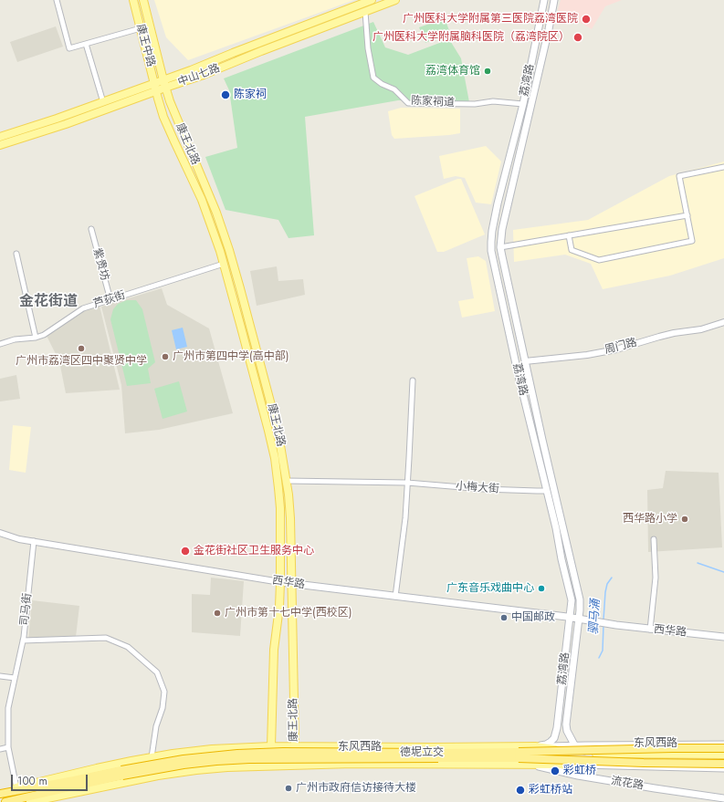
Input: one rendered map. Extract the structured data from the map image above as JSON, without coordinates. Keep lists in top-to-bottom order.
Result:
{
  "streets": {
    "highway": ["东风西路", "德坭立交"],
    "main road": [
      "康王中路",
      "中山七路",
      "荔湾路",
      "康王北路",
      "西华路",
      "流花路"
    ],
    "street": [
      "陈家祠道",
      "紫贵坊",
      "芦荻街",
      "周门路",
      "小梅大街",
      "司马街"
    ]
  },
  "crossings": [
    ["康王中路", "中山七路"],
    ["康王中路", "康王北路"],
    ["中山七路", "陈家祠道"],
    ["中山七路", "康王北路"],
    ["荔湾路", "陈家祠道"],
    ["荔湾路", "周门路"],
    ["荔湾路", "小梅大街"],
    ["荔湾路", "西华路"],
    ["荔湾路", "东风西路"],
    ["康王北路", "芦荻街"],
    ["康王北路", "小梅大街"],
    ["康王北路", "西华路"],
    ["康王北路", "东风西路"],
    ["紫贵坊", "芦荻街"],
    ["西华路", "司马街"],
    ["司马街", "东风西路"],
    ["东风西路", "德坭立交"],
    ["东风西路", "流花路"]
  ],
  "districts": ["金花街道"],
  "water": ["驷马涌"],
  "places": [
    "广州医科大学附属第三医院荔湾医院",
    "广州医科大学附属脑科医院（荔湾院区）",
    "荔湾体育馆",
    "陈家祠",
    "广州市荔湾区四中聚贤中学",
    "广州市第四中学(高中部)",
    "西华路小学",
    "金花街社区卫生服务中心",
    "广东音乐戏曲中心",
    "广州市第十七中学(西校区)",
    "中国邮政",
    "彩虹桥",
    "广州市政府信访接待大楼",
    "彩虹桥站"
  ],
  "scale_bar": "100 m"
}
